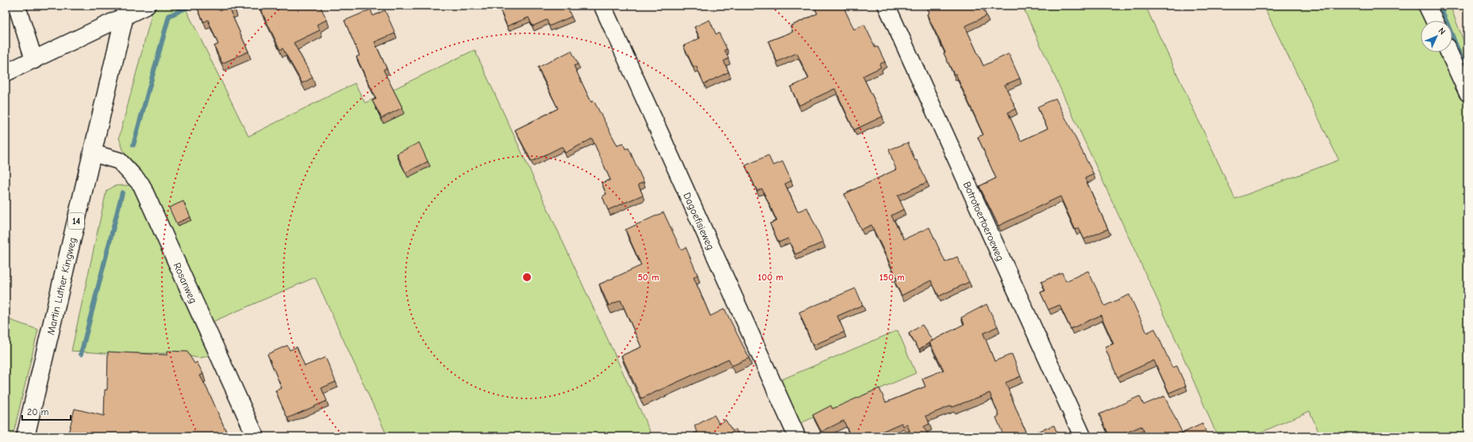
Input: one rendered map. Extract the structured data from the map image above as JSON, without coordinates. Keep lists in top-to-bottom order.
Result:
{
  "streets": {
    "main road": ["14", "Martin Luther Kingweg"],
    "street": ["Dagoefisieweg", "Botrotoertoeroeweg", "Rosanweg"]
  },
  "crossings": [
    ["Rosanweg", "Martin Luther Kingweg"]
  ],
  "scale_bar": "20 m",
  "north": "top right",
  "rings": ["50 m", "100 m", "150 m"]
}
